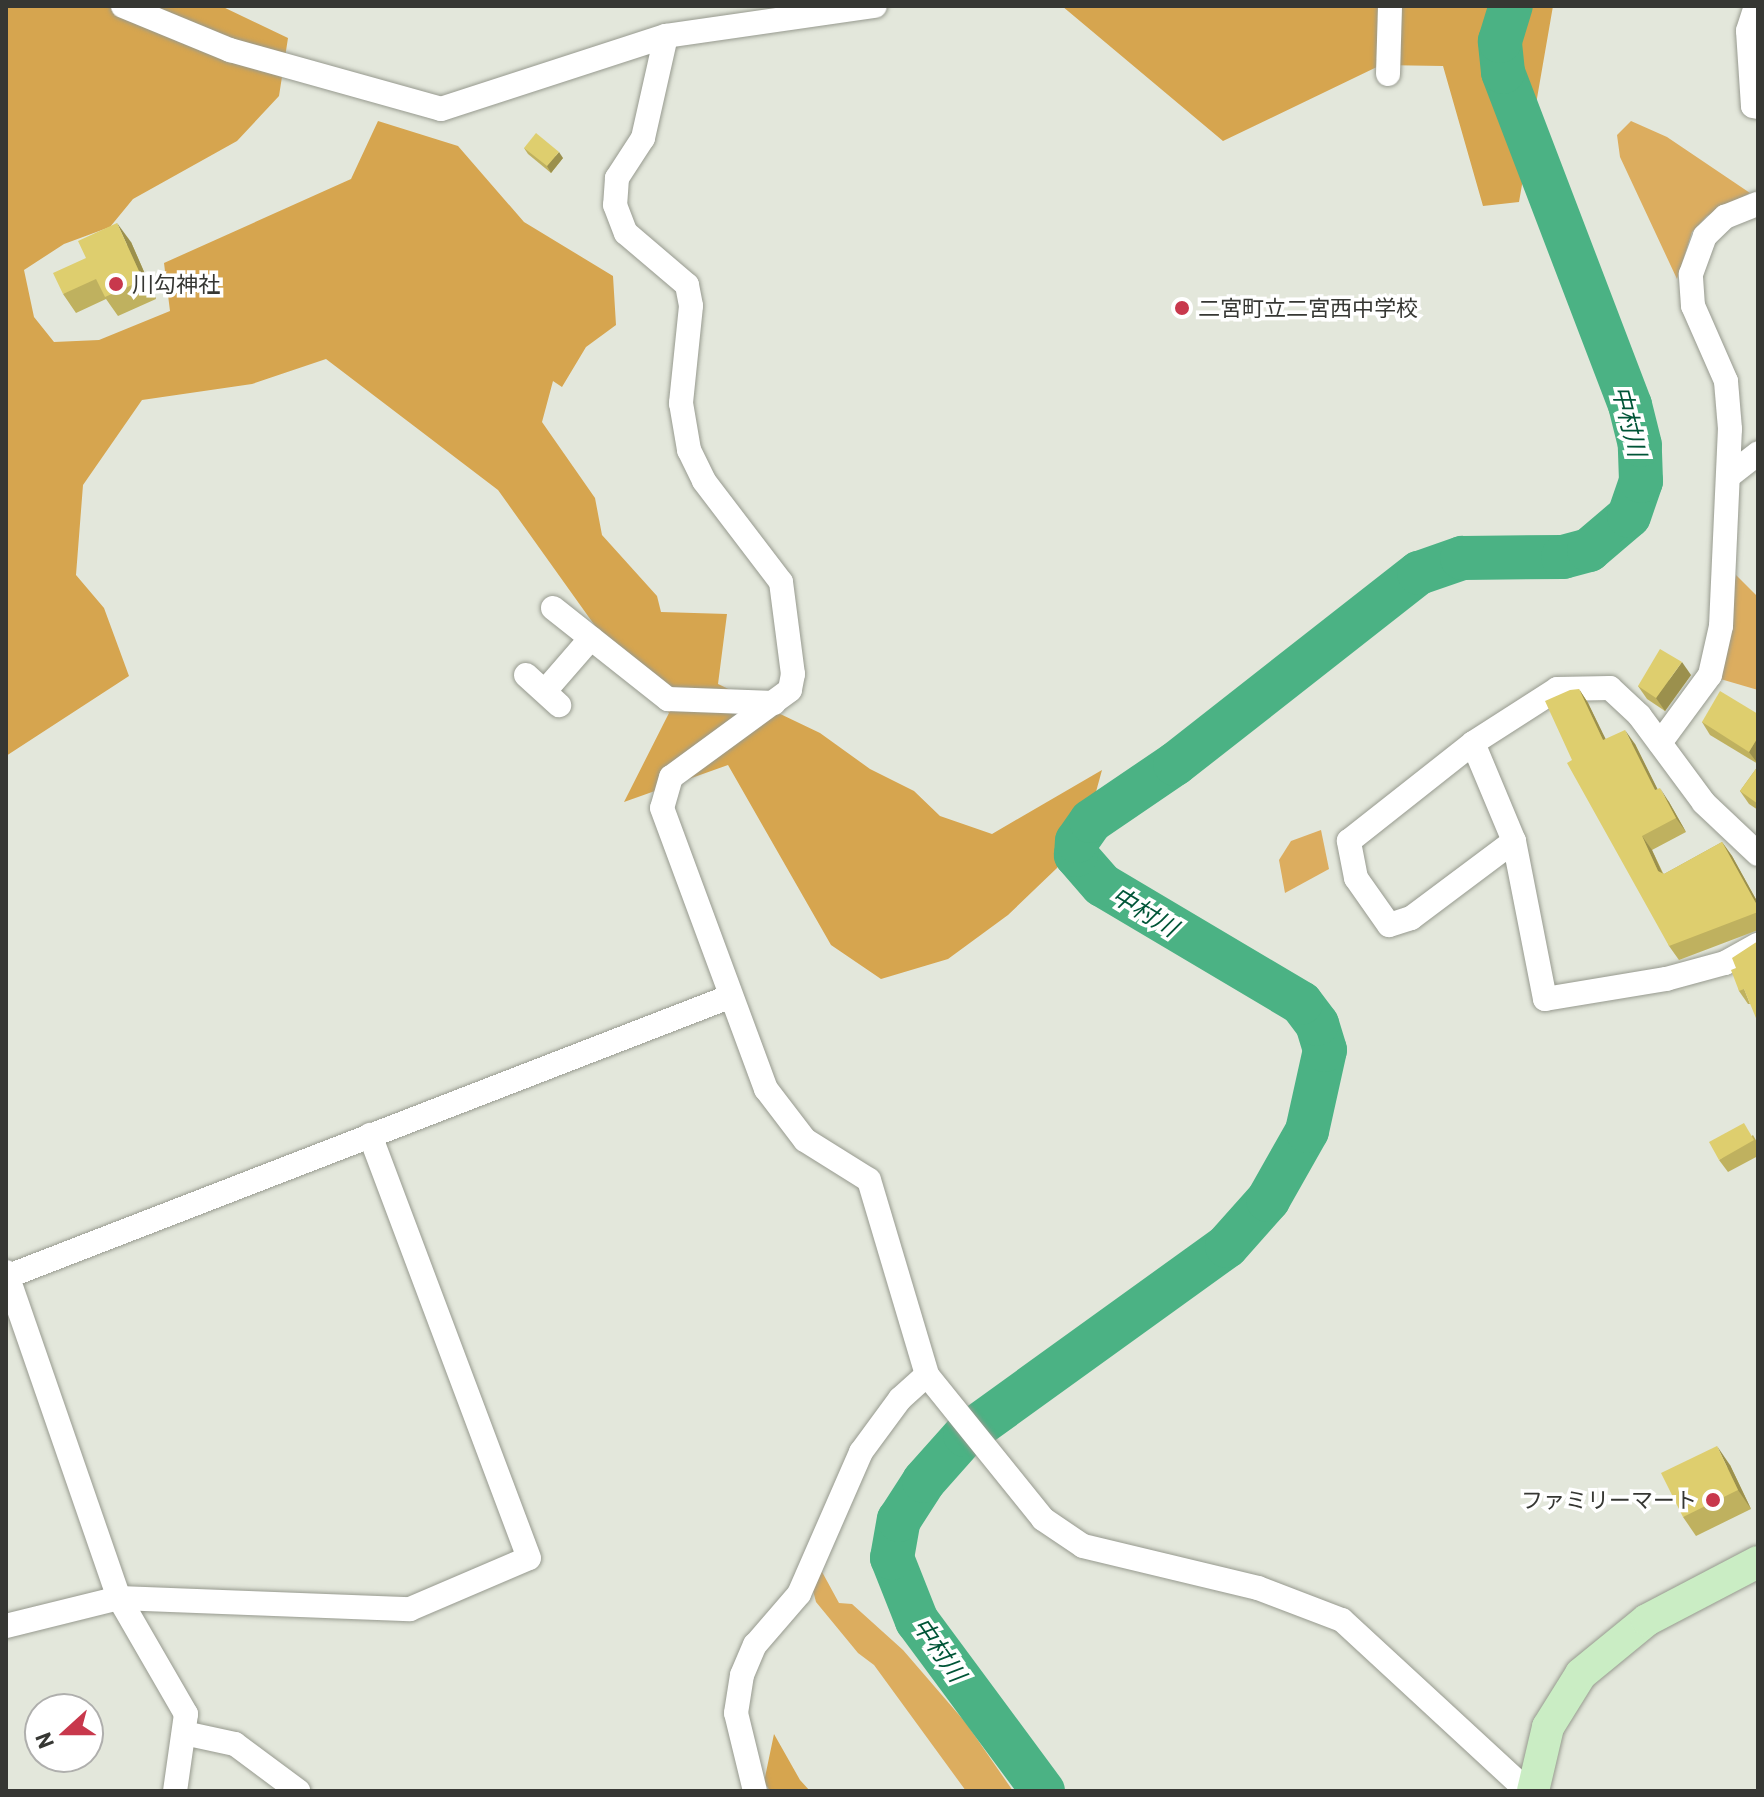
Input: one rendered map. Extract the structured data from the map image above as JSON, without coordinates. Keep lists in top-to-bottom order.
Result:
{
  "water": ["中村川"],
  "places": ["川勾神社", "二宮町立二宮西中学校", "ファミリーマート"],
  "north": "left"
}
